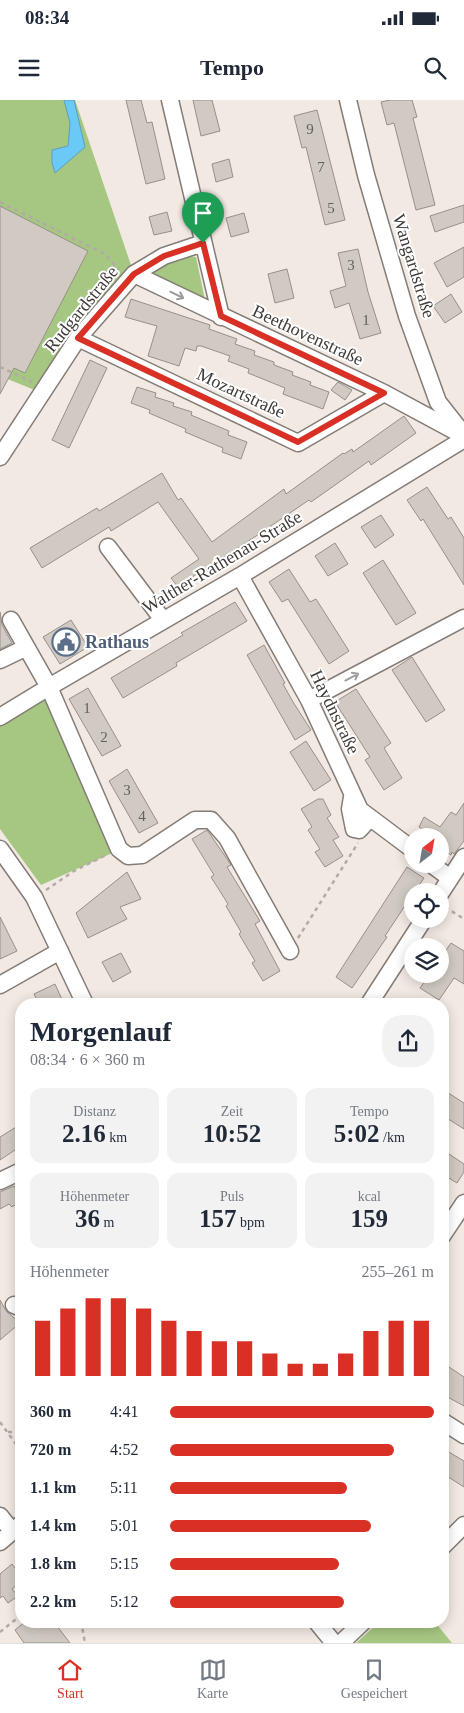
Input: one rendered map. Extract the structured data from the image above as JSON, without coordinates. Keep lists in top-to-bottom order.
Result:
{
  "streets": {
    "street": [
      "Wangardstraße",
      "Rudgardstraße",
      "Beethovenstraße",
      "Mozartstraße",
      "Walther-Rathenau-Straße",
      "Haydnstraße"
    ]
  },
  "crossings": [
    ["Wangardstraße", "Beethovenstraße"],
    ["Wangardstraße", "Walther-Rathenau-Straße"],
    ["Rudgardstraße", "Beethovenstraße"],
    ["Rudgardstraße", "Mozartstraße"],
    ["Beethovenstraße", "Mozartstraße"],
    ["Beethovenstraße", "Walther-Rathenau-Straße"],
    ["Walther-Rathenau-Straße", "Haydnstraße"]
  ],
  "places": {
    "public building": ["Rathaus"]
  },
  "house_numbers": [
    "9",
    "7",
    "5",
    "3",
    "1",
    "1",
    "2",
    "3",
    "4"
  ],
  "north": "top right",
  "page": {
    "status": "08:34",
    "header": "Tempo",
    "heading": ["Morgenlauf", "08:34 · 6 × 360 m"],
    "stats": [
      ["Distanz", "2.16 km"],
      ["Zeit", "10:52"],
      ["Tempo", "5:02 /km"],
      ["Höhenmeter", "36 m"],
      ["Puls", "157 bpm"],
      ["kcal", "159"]
    ],
    "chart": ["Höhenmeter", "255–261 m"],
    "list": [
      {
        "name": "360 m",
        "note": "4:41"
      },
      {
        "name": "720 m",
        "note": "4:52"
      },
      {
        "name": "1.1 km",
        "note": "5:11"
      },
      {
        "name": "1.4 km",
        "note": "5:01"
      },
      {
        "name": "1.8 km",
        "note": "5:15"
      },
      {
        "name": "2.2 km",
        "note": "5:12"
      }
    ],
    "tabs": ["Start", "Karte", "Gespeichert"]
  }
}
